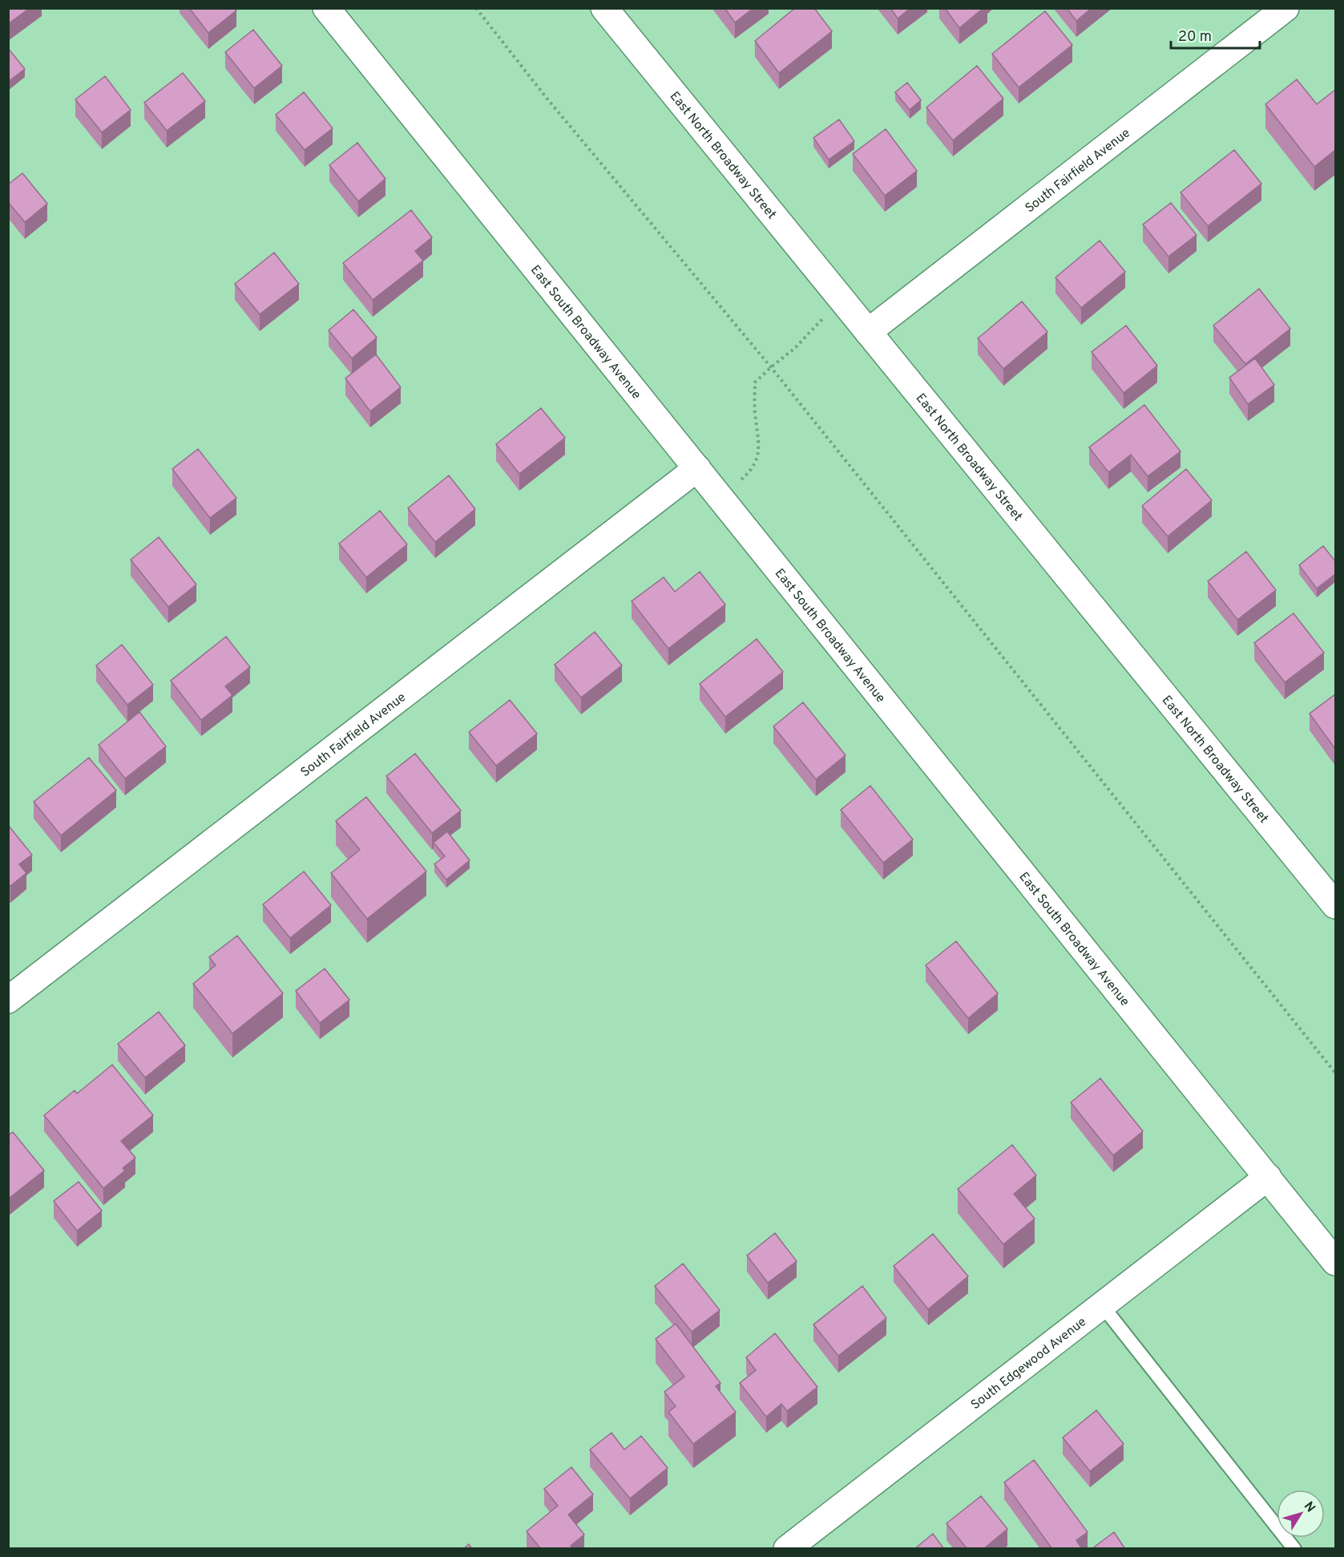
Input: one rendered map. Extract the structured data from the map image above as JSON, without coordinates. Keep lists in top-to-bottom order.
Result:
{
  "streets": {
    "street": [
      "East North Broadway Street",
      "South Fairfield Avenue",
      "East South Broadway Avenue",
      "South Edgewood Avenue"
    ]
  },
  "crossings": [
    ["East North Broadway Street", "South Fairfield Avenue"],
    ["South Fairfield Avenue", "East South Broadway Avenue"],
    ["East South Broadway Avenue", "South Edgewood Avenue"]
  ],
  "scale_bar": "20 m",
  "north": "top right"
}
